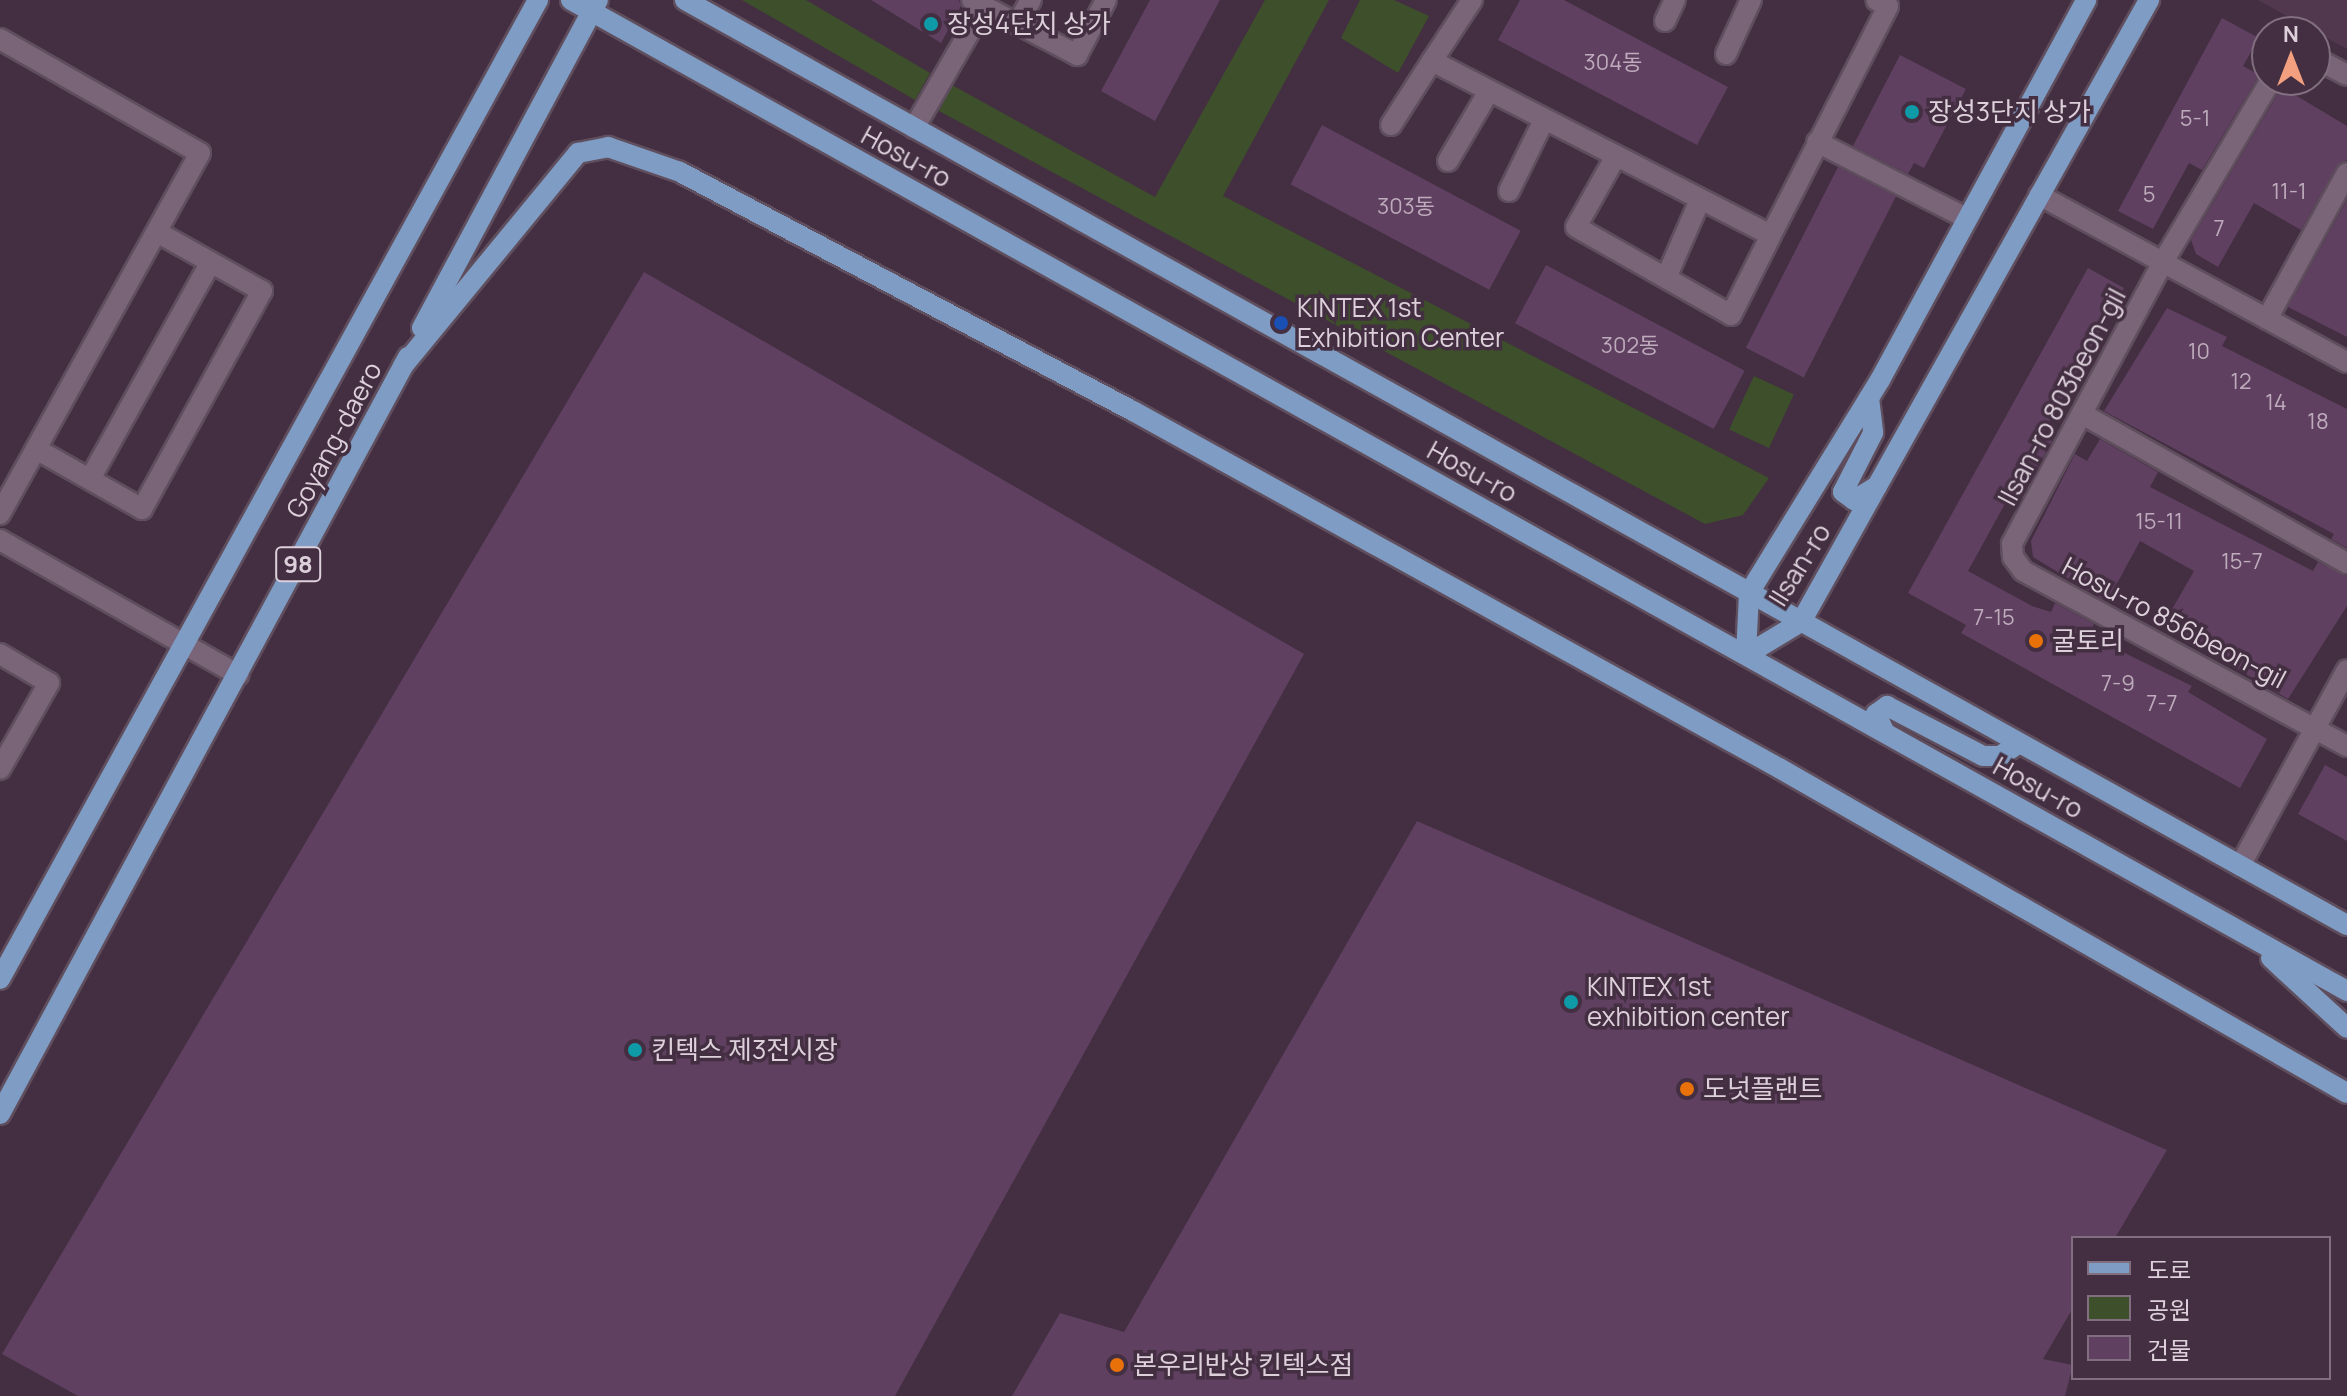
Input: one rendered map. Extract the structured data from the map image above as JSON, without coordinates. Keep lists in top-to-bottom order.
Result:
{
  "streets": {
    "main road": [
      "Hosu-ro",
      "Goyang-daero",
      "98",
      "Ilsan-ro"
    ],
    "street": ["Ilsan-ro 803beon-gil", "Hosu-ro 856beon-gil"]
  },
  "crossings": [
    ["Hosu-ro", "Goyang-daero"],
    ["Hosu-ro", "Ilsan-ro"],
    ["Ilsan-ro 803beon-gil", "Hosu-ro 856beon-gil"]
  ],
  "places": [
    "장성4단지 상가",
    "장성3단지 상가",
    "KINTEX 1st Exhibition Center",
    "굴토리",
    "KINTEX 1st exhibition center",
    "킨텍스 제3전시장",
    "도넛플랜트",
    "본우리반상 킨텍스점"
  ],
  "house_numbers": [
    "304동",
    "5-1",
    "11-1",
    "5",
    "303동",
    "7",
    "302동",
    "10",
    "12",
    "14",
    "18",
    "15-11",
    "15-7",
    "7-15",
    "7-9",
    "7-7"
  ],
  "legend": ["도로", "공원", "건물"],
  "north": "top"
}
